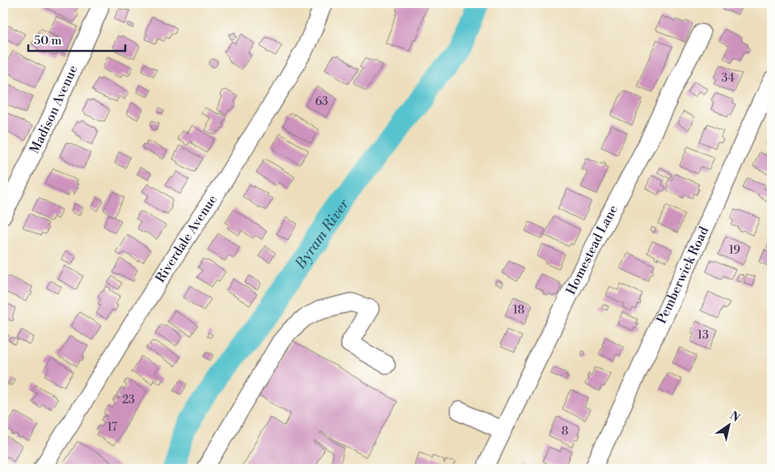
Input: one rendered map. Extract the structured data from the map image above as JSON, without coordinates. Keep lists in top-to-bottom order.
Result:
{
  "streets": {
    "street": [
      "Madison Avenue",
      "Riverdale Avenue",
      "Homestead Lane",
      "Pemberwick Road"
    ]
  },
  "water": ["Byram River"],
  "house_numbers": [
    "34",
    "63",
    "19",
    "18",
    "13",
    "23",
    "17",
    "8"
  ],
  "scale_bar": "50 m",
  "north": "top right"
}
